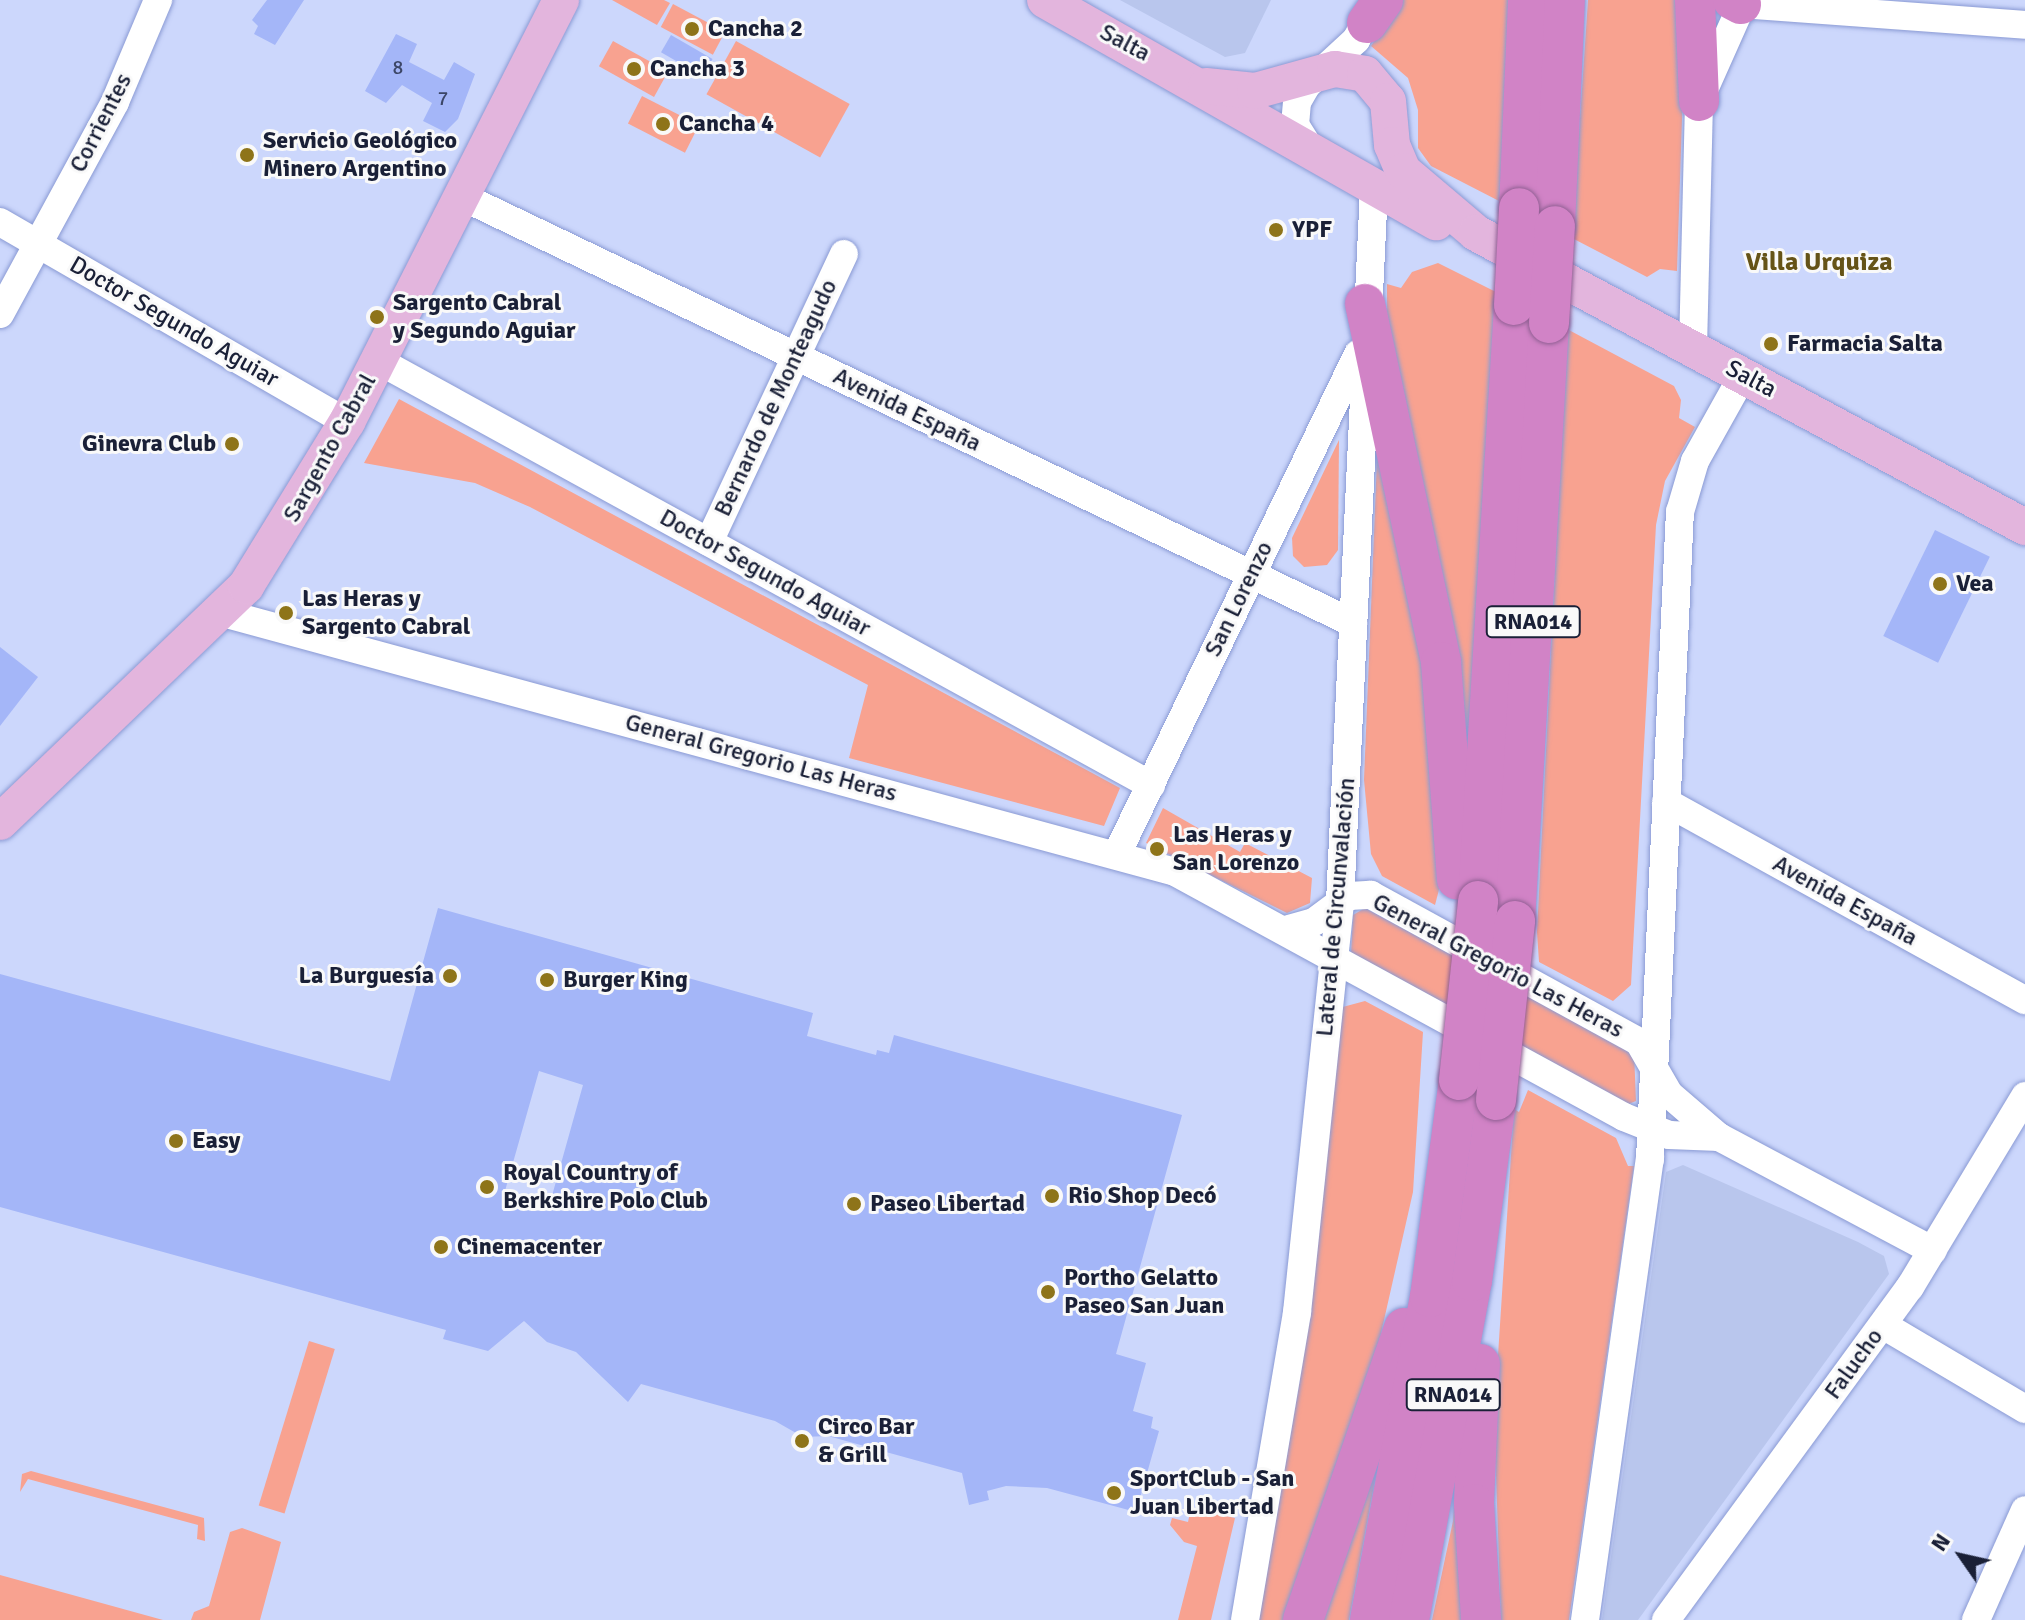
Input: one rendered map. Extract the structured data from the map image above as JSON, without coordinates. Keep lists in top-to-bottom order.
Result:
{
  "streets": {
    "highway": ["RNA014"],
    "main road": ["Salta", "Sargento Cabral"],
    "street": [
      "Corrientes",
      "Doctor Segundo Aguiar",
      "Bernardo de Monteagudo",
      "Avenida España",
      "San Lorenzo",
      "General Gregorio Las Heras",
      "Lateral de Circunvalación",
      "Falucho"
    ]
  },
  "crossings": [
    ["Salta", "Lateral de Circunvalación"],
    ["Corrientes", "Doctor Segundo Aguiar"],
    ["Doctor Segundo Aguiar", "Bernardo de Monteagudo"],
    ["Doctor Segundo Aguiar", "Sargento Cabral"],
    ["Doctor Segundo Aguiar", "San Lorenzo"],
    ["Bernardo de Monteagudo", "Avenida España"],
    ["Avenida España", "Sargento Cabral"],
    ["Avenida España", "San Lorenzo"],
    ["Avenida España", "Lateral de Circunvalación"],
    ["Sargento Cabral", "General Gregorio Las Heras"],
    ["San Lorenzo", "General Gregorio Las Heras"],
    ["San Lorenzo", "Lateral de Circunvalación"],
    ["General Gregorio Las Heras", "Lateral de Circunvalación"],
    ["General Gregorio Las Heras", "Falucho"]
  ],
  "districts": ["Villa Urquiza"],
  "places": [
    "Cancha 2",
    "Cancha 3",
    "Cancha 4",
    "Servicio Geológico Minero Argentino",
    "YPF",
    "Sargento Cabral y Segundo Aguiar",
    "Farmacia Salta",
    "Ginevra Club",
    "Vea",
    "Las Heras y Sargento Cabral",
    "Las Heras y San Lorenzo",
    "La Burguesía",
    "Burger King",
    "Easy",
    "Royal Country of Berkshire Polo Club",
    "Rio Shop Decó",
    "Paseo Libertad",
    "Cinemacenter",
    "Portho Gelatto Paseo San Juan",
    "Circo Bar & Grill",
    "SportClub - San Juan Libertad"
  ],
  "house_numbers": ["8", "7"],
  "north": "top left"
}
